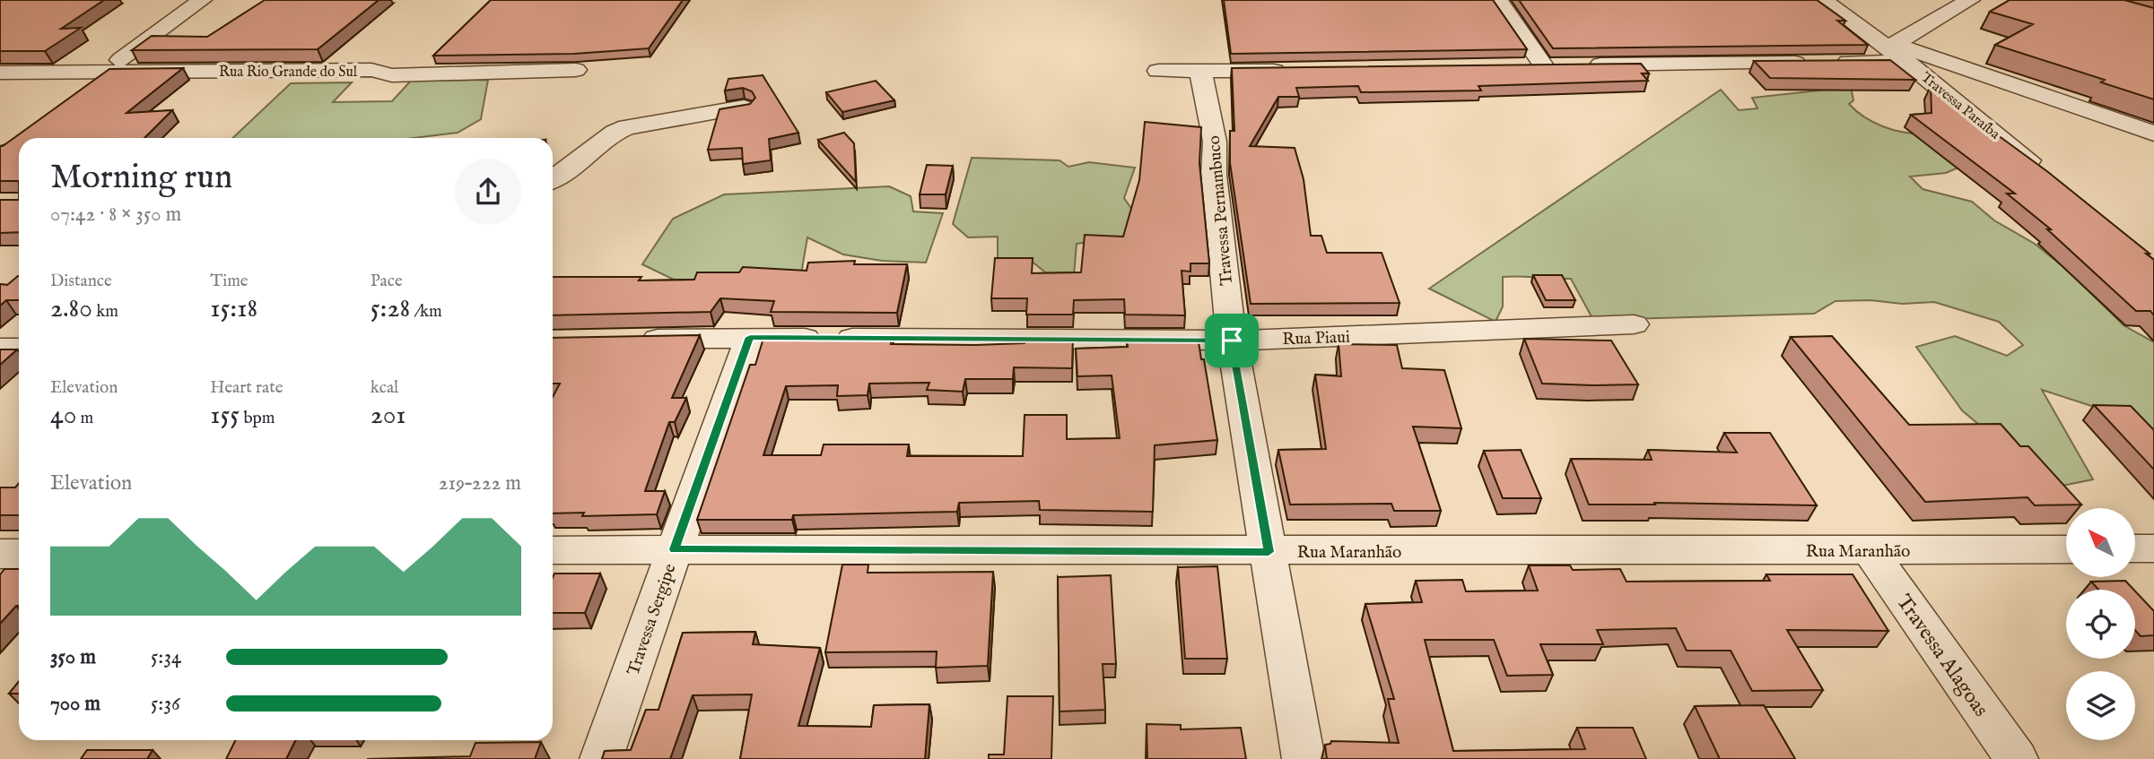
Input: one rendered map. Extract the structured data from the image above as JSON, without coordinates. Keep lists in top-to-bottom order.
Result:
{
  "streets": {
    "street": [
      "Rua Rio Grande do Sul",
      "Travessa Paraíba",
      "Travessa Pernambuco",
      "Rua Piaui",
      "Rua Maranhão",
      "Travessa Sergipe",
      "Travessa Alagoas"
    ]
  },
  "crossings": [
    ["Travessa Pernambuco", "Rua Piaui"],
    ["Travessa Pernambuco", "Rua Maranhão"],
    ["Rua Piaui", "Travessa Sergipe"],
    ["Rua Maranhão", "Travessa Sergipe"],
    ["Rua Maranhão", "Travessa Alagoas"]
  ],
  "north": "top left",
  "page": {
    "heading": ["Morning run", "07:42 · 8 × 350 m"],
    "stats": [
      ["Distance", "2.80 km"],
      ["Time", "15:18"],
      ["Pace", "5:28 /km"],
      ["Elevation", "40 m"],
      ["Heart rate", "155 bpm"],
      ["kcal", "201"]
    ],
    "chart": ["Elevation", "219–222 m"],
    "list": [
      {
        "name": "350 m",
        "note": "5:34"
      },
      {
        "name": "700 m",
        "note": "5:36"
      }
    ]
  }
}
